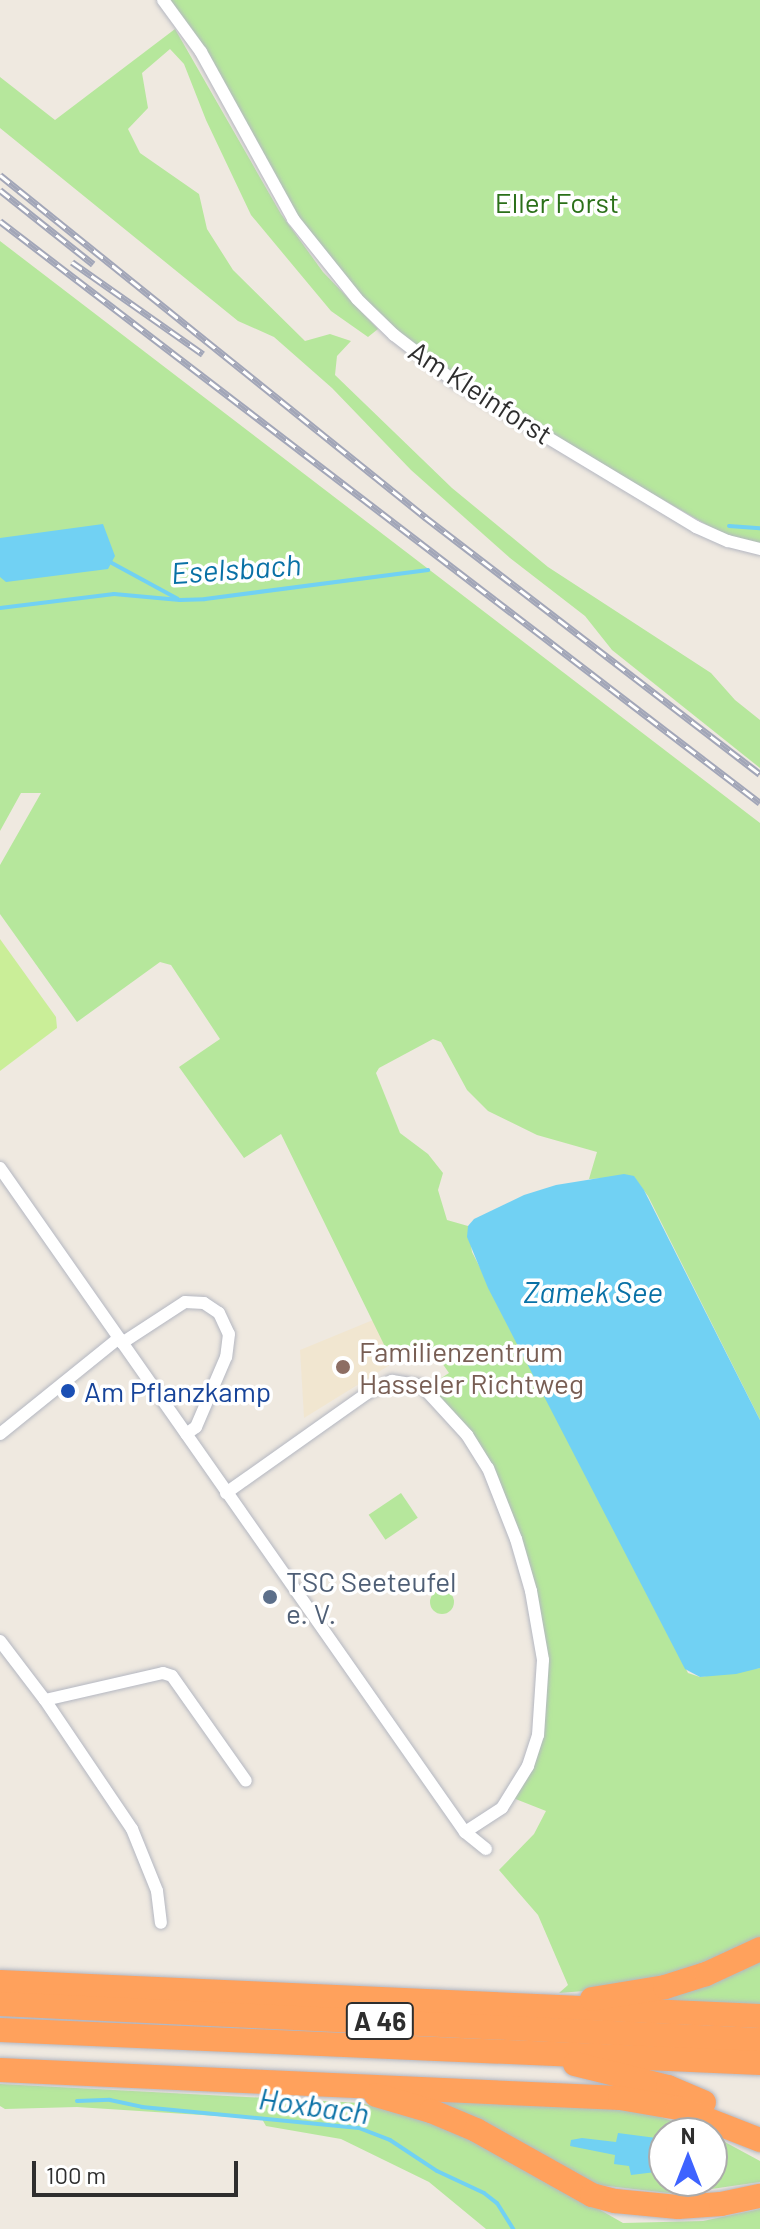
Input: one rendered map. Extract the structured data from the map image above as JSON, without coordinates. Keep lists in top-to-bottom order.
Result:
{
  "streets": {
    "highway": ["A 46"],
    "street": ["Am Kleinforst"]
  },
  "water": ["Eselsbach", "Zamek See", "Hoxbach"],
  "parks": ["Eller Forst"],
  "places": ["Familienzentrum Hasseler Richtweg", "Am Pflanzkamp", "TSC Seeteufel e. V."],
  "scale_bar": "100 m",
  "north": "top"
}
